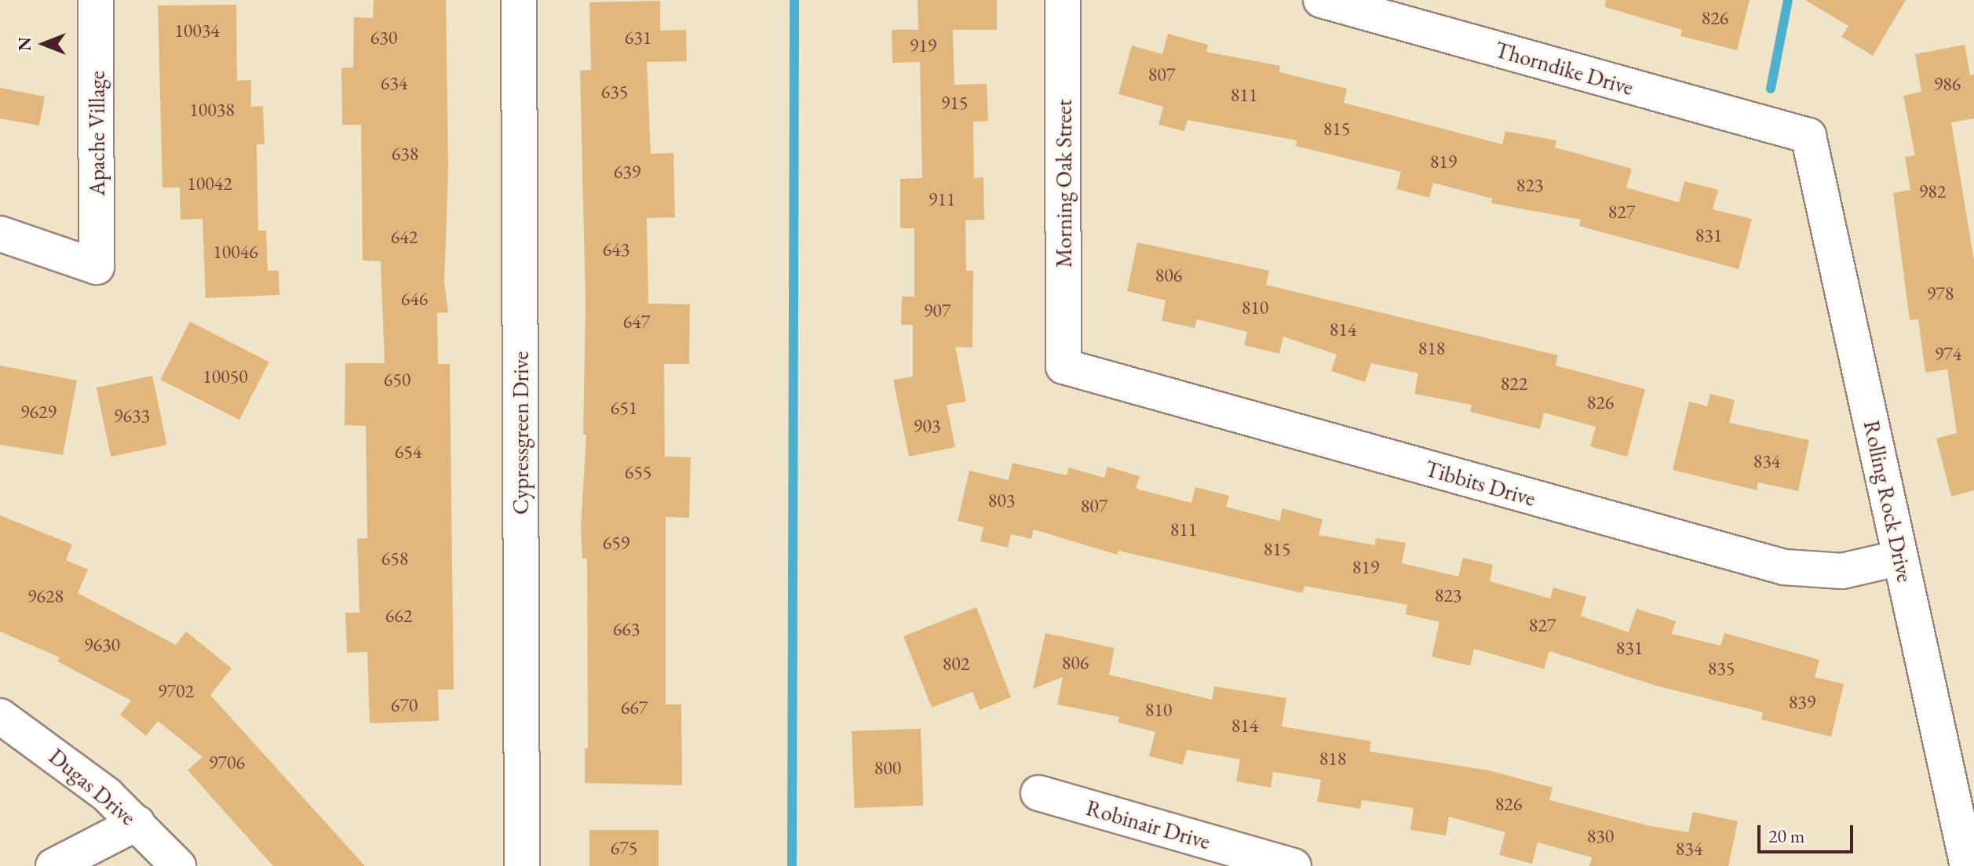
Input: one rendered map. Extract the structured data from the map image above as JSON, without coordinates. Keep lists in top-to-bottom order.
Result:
{
  "streets": {
    "street": [
      "Thorndike Drive",
      "Apache Village",
      "Morning Oak Street",
      "Cypressgreen Drive",
      "Tibbits Drive",
      "Rolling Rock Drive",
      "Dugas Drive",
      "Robinair Drive"
    ]
  },
  "crossings": [
    ["Thorndike Drive", "Rolling Rock Drive"],
    ["Morning Oak Street", "Tibbits Drive"],
    ["Tibbits Drive", "Rolling Rock Drive"]
  ],
  "house_numbers": [
    "826",
    "10034",
    "630",
    "631",
    "919",
    "807",
    "634",
    "986",
    "635",
    "811",
    "915",
    "10038",
    "815",
    "638",
    "819",
    "639",
    "10042",
    "823",
    "982",
    "911",
    "827",
    "831",
    "642",
    "643",
    "10046",
    "806",
    "978",
    "646",
    "810",
    "907",
    "647",
    "814",
    "818",
    "974",
    "10050",
    "650",
    "822",
    "826",
    "651",
    "9629",
    "9633",
    "903",
    "654",
    "834",
    "655",
    "803",
    "807",
    "811",
    "659",
    "815",
    "658",
    "819",
    "823",
    "9628",
    "662",
    "827",
    "663",
    "9630",
    "831",
    "806",
    "802",
    "835",
    "9702",
    "839",
    "670",
    "667",
    "810",
    "814",
    "818",
    "9706",
    "800",
    "826",
    "830",
    "675",
    "834"
  ],
  "scale_bar": "20 m",
  "north": "left"
}
